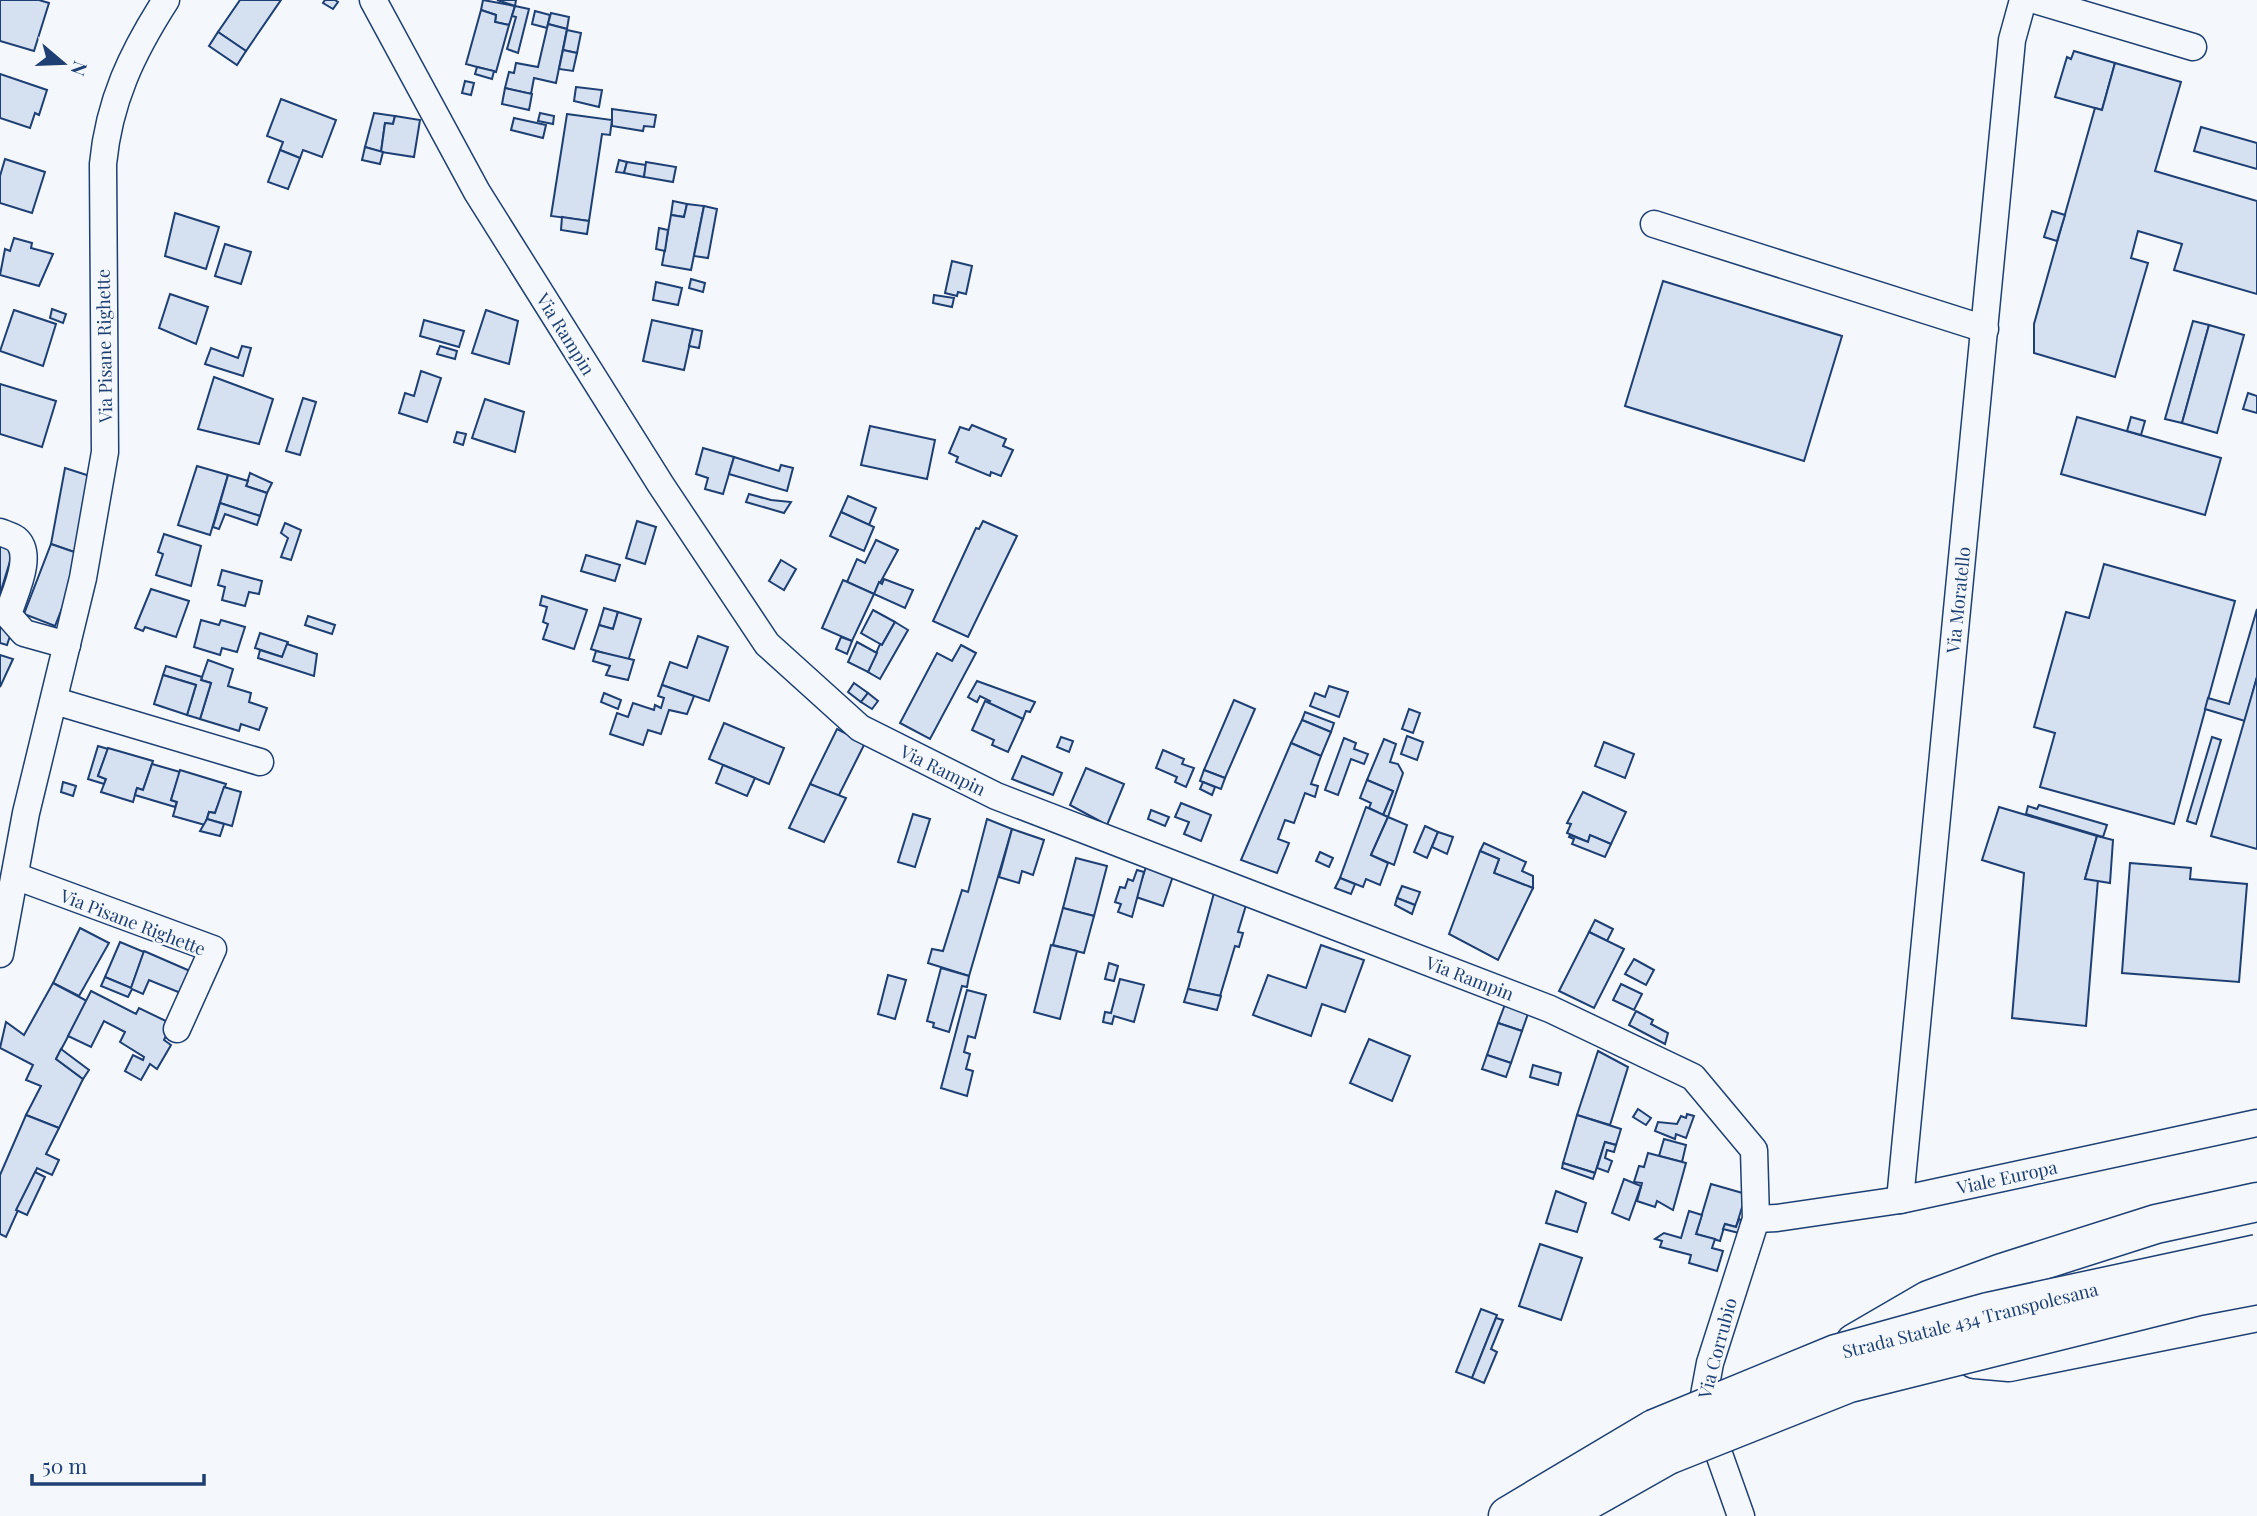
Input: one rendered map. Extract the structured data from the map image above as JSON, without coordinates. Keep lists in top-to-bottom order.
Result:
{
  "streets": {
    "highway": ["Strada Statale 434 Transpolesana"],
    "street": [
      "Via Rampin",
      "Via Pisane Righette",
      "Via Moratello",
      "Viale Europa",
      "Via Corrubio"
    ]
  },
  "crossings": [
    ["Via Rampin", "Viale Europa"],
    ["Via Rampin", "Via Corrubio"],
    ["Via Moratello", "Viale Europa"],
    ["Viale Europa", "Via Corrubio"]
  ],
  "scale_bar": "50 m",
  "north": "right"
}
